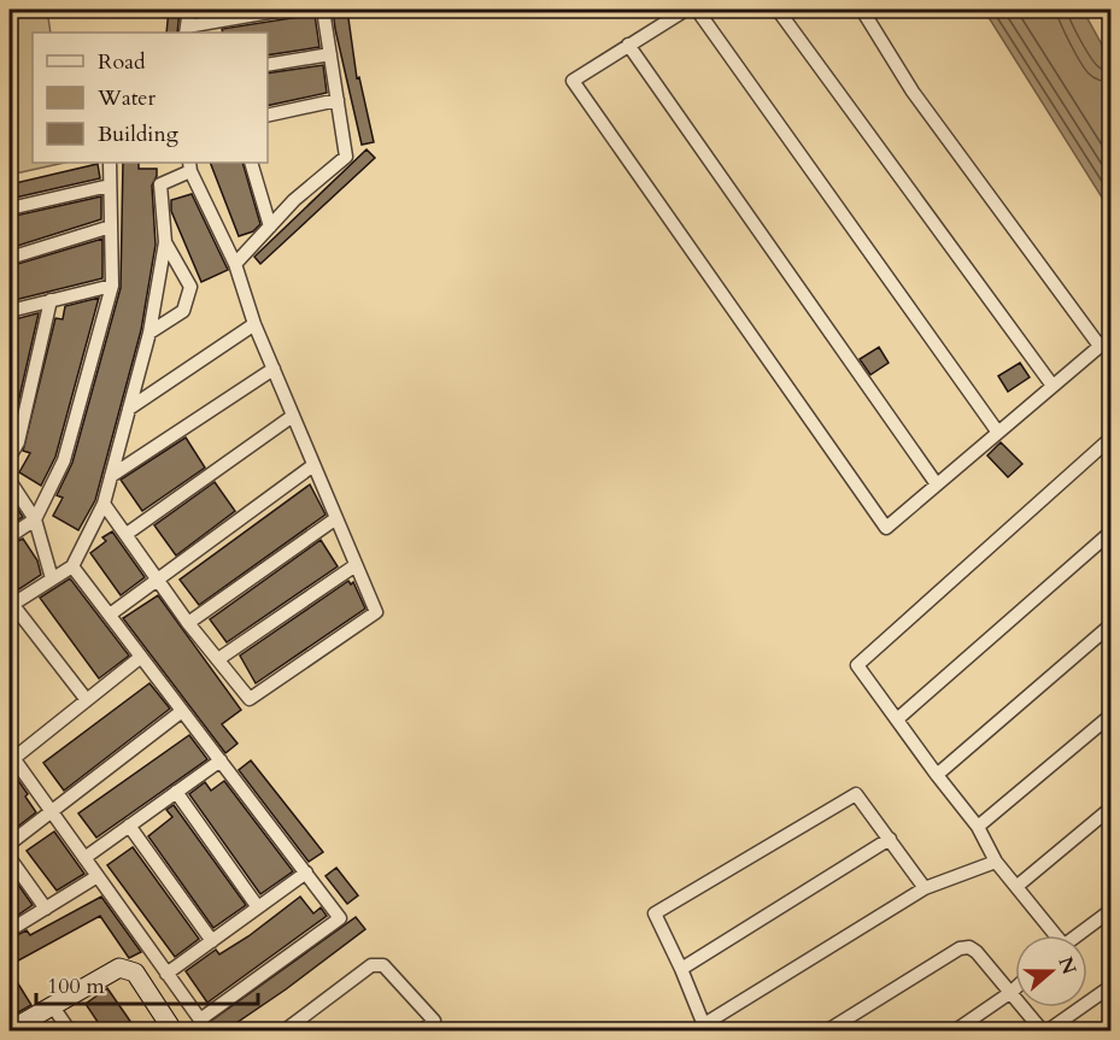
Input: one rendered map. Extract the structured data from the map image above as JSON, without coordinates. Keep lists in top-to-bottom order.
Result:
{
  "legend": ["Road", "Water", "Building"],
  "scale_bar": "100 m",
  "north": "right"
}
